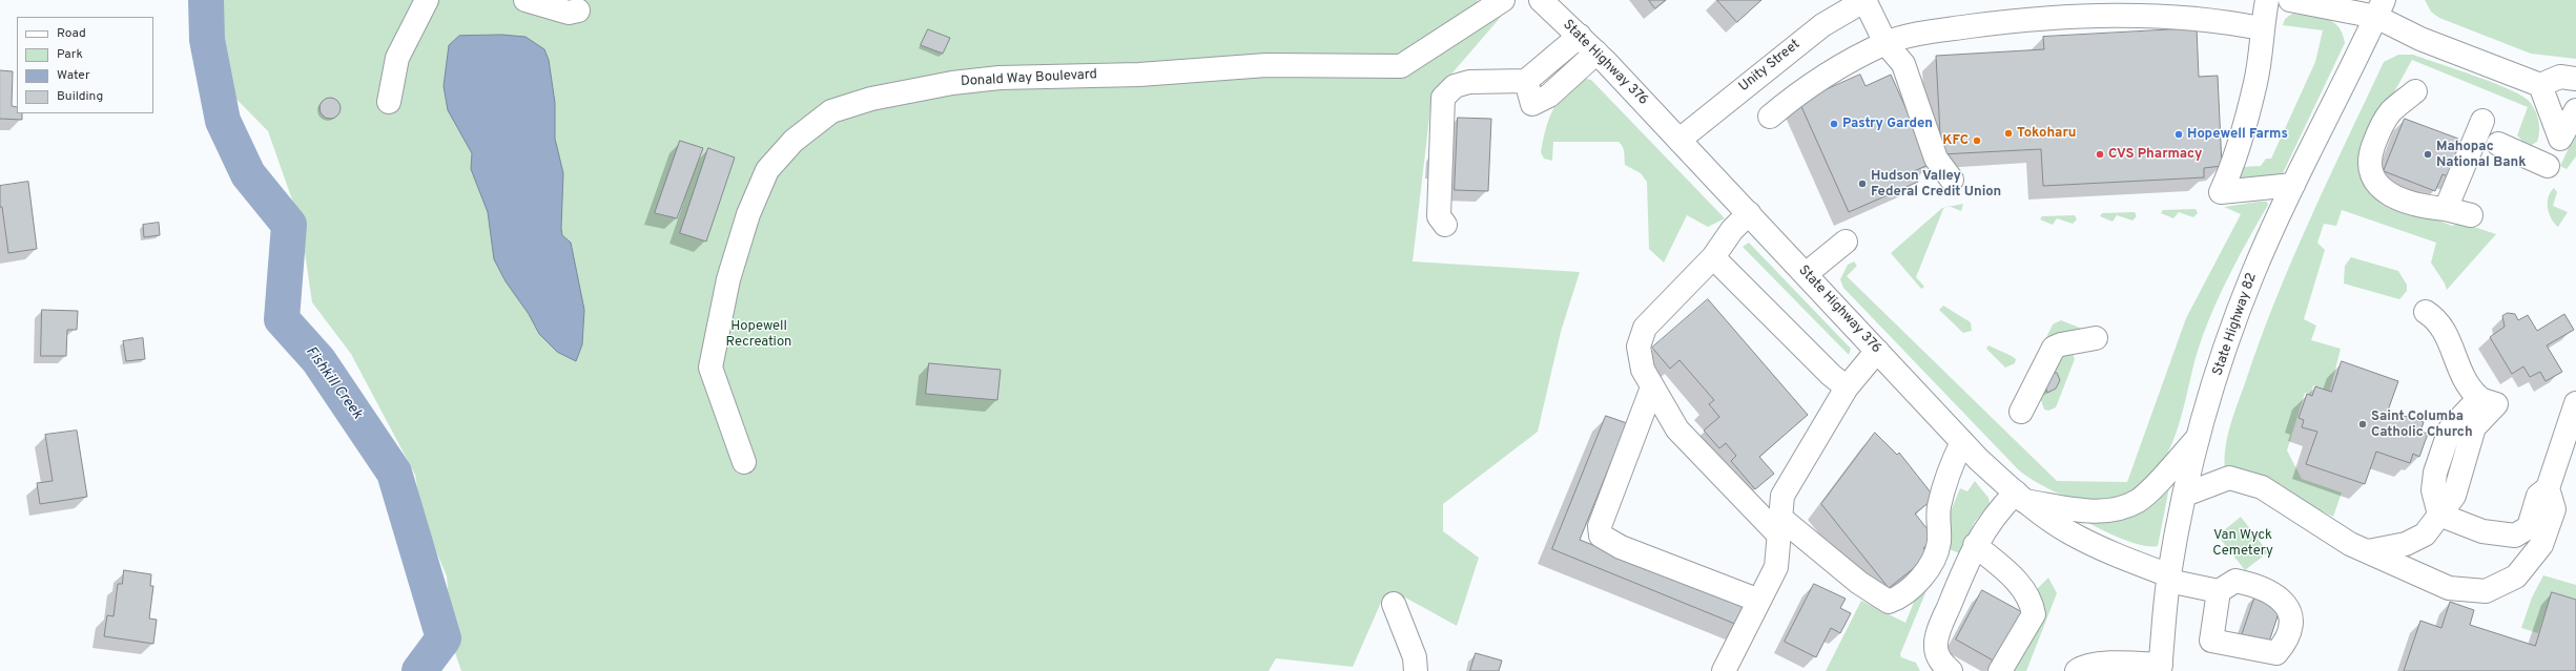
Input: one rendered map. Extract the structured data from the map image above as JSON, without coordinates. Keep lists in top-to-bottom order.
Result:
{
  "streets": {
    "street": [
      "State Highway 376",
      "Unity Street",
      "Donald Way Boulevard",
      "State Highway 82"
    ]
  },
  "crossings": [
    ["State Highway 376", "Unity Street"],
    ["State Highway 376", "State Highway 82"]
  ],
  "water": ["Fishkill Creek"],
  "parks": ["Hopewell Recreation", "Van Wyck Cemetery"],
  "places": [
    "Pastry Garden",
    "Tokoharu",
    "Hopewell Farms",
    "KFC",
    "CVS Pharmacy",
    "Mahopac National Bank",
    "Hudson Valley Federal Credit Union",
    "Saint Columba Catholic Church"
  ],
  "legend": [
    "Road",
    "Park",
    "Water",
    "Building"
  ]
}
